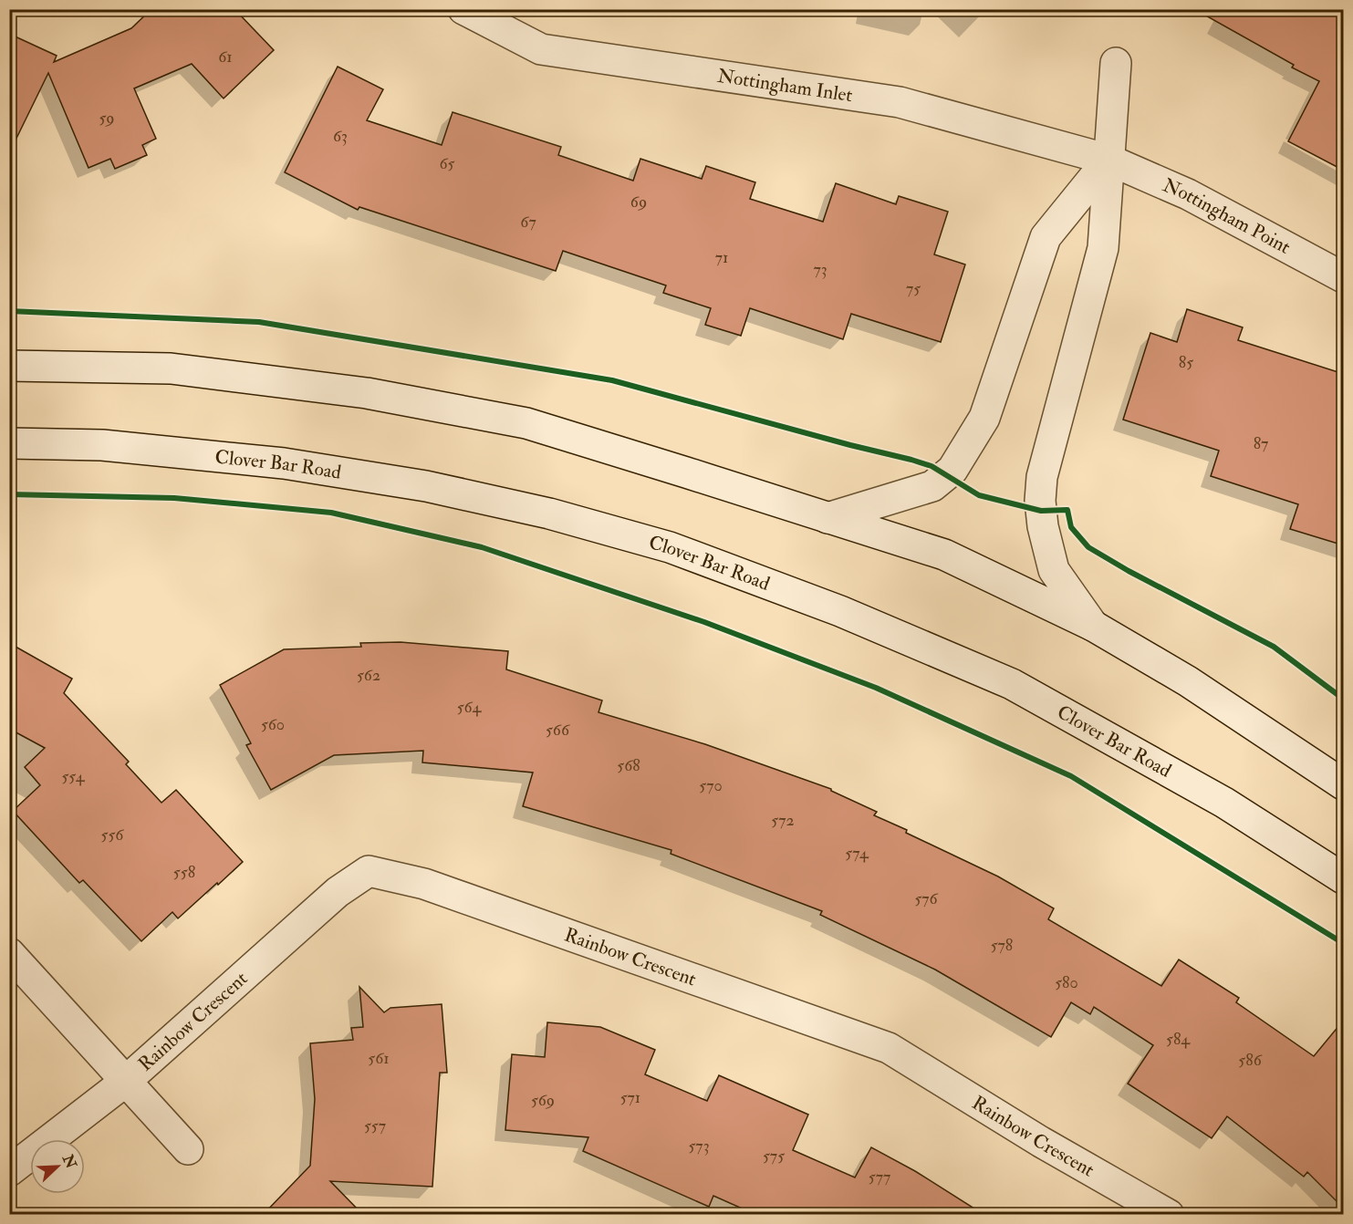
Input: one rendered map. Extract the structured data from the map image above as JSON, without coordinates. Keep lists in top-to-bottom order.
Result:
{
  "streets": {
    "street": [
      "Nottingham Inlet",
      "Nottingham Point",
      "Clover Bar Road",
      "Rainbow Crescent"
    ]
  },
  "crossings": [
    ["Nottingham Inlet", "Nottingham Point"]
  ],
  "house_numbers": [
    "61",
    "59",
    "63",
    "65",
    "69",
    "67",
    "71",
    "73",
    "75",
    "85",
    "87",
    "562",
    "564",
    "560",
    "566",
    "568",
    "554",
    "570",
    "572",
    "556",
    "574",
    "558",
    "576",
    "578",
    "580",
    "584",
    "561",
    "586",
    "571",
    "569",
    "557",
    "573",
    "575",
    "577"
  ],
  "north": "top right"
}
